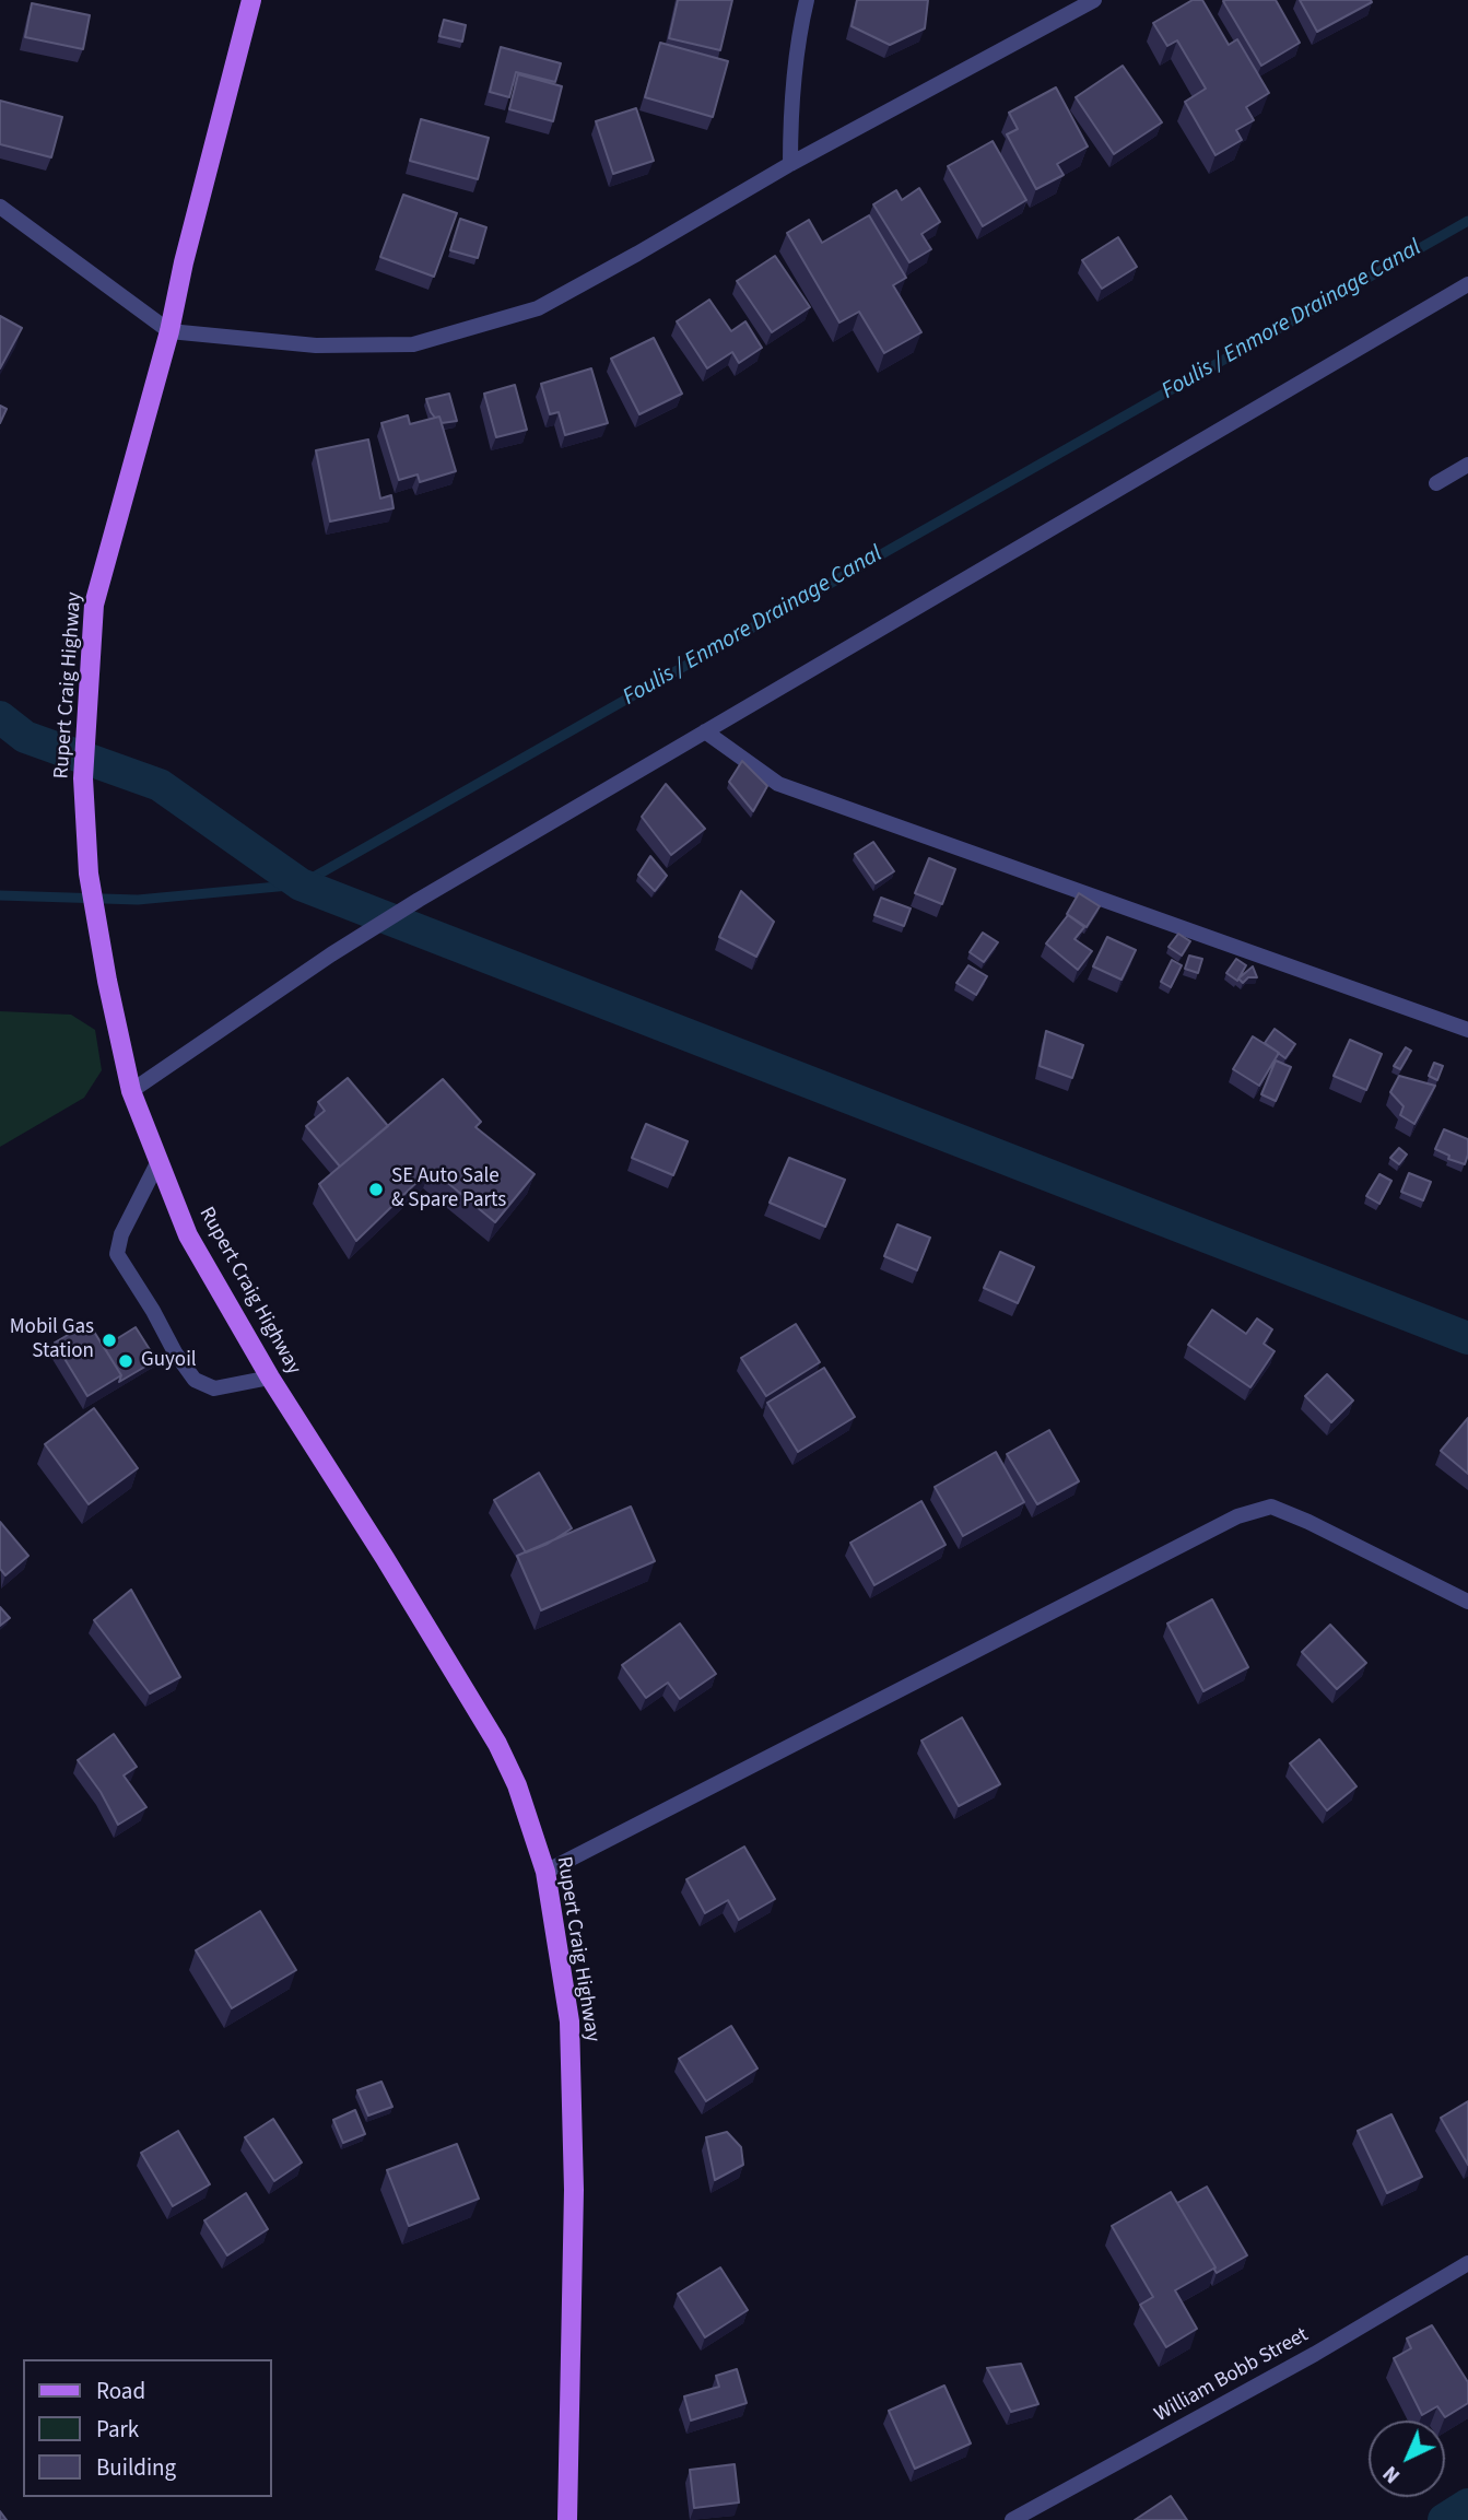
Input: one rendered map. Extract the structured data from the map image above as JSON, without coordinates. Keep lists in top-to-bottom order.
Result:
{
  "streets": {
    "main road": ["Rupert Craig Highway"],
    "street": ["William Bobb Street"]
  },
  "water": ["Foulis / Enmore Drainage Canal"],
  "places": ["SE Auto Sale & Spare Parts", "Mobil Gas Station", "Guyoil"],
  "legend": ["Road", "Park", "Building"],
  "north": "bottom left"
}
